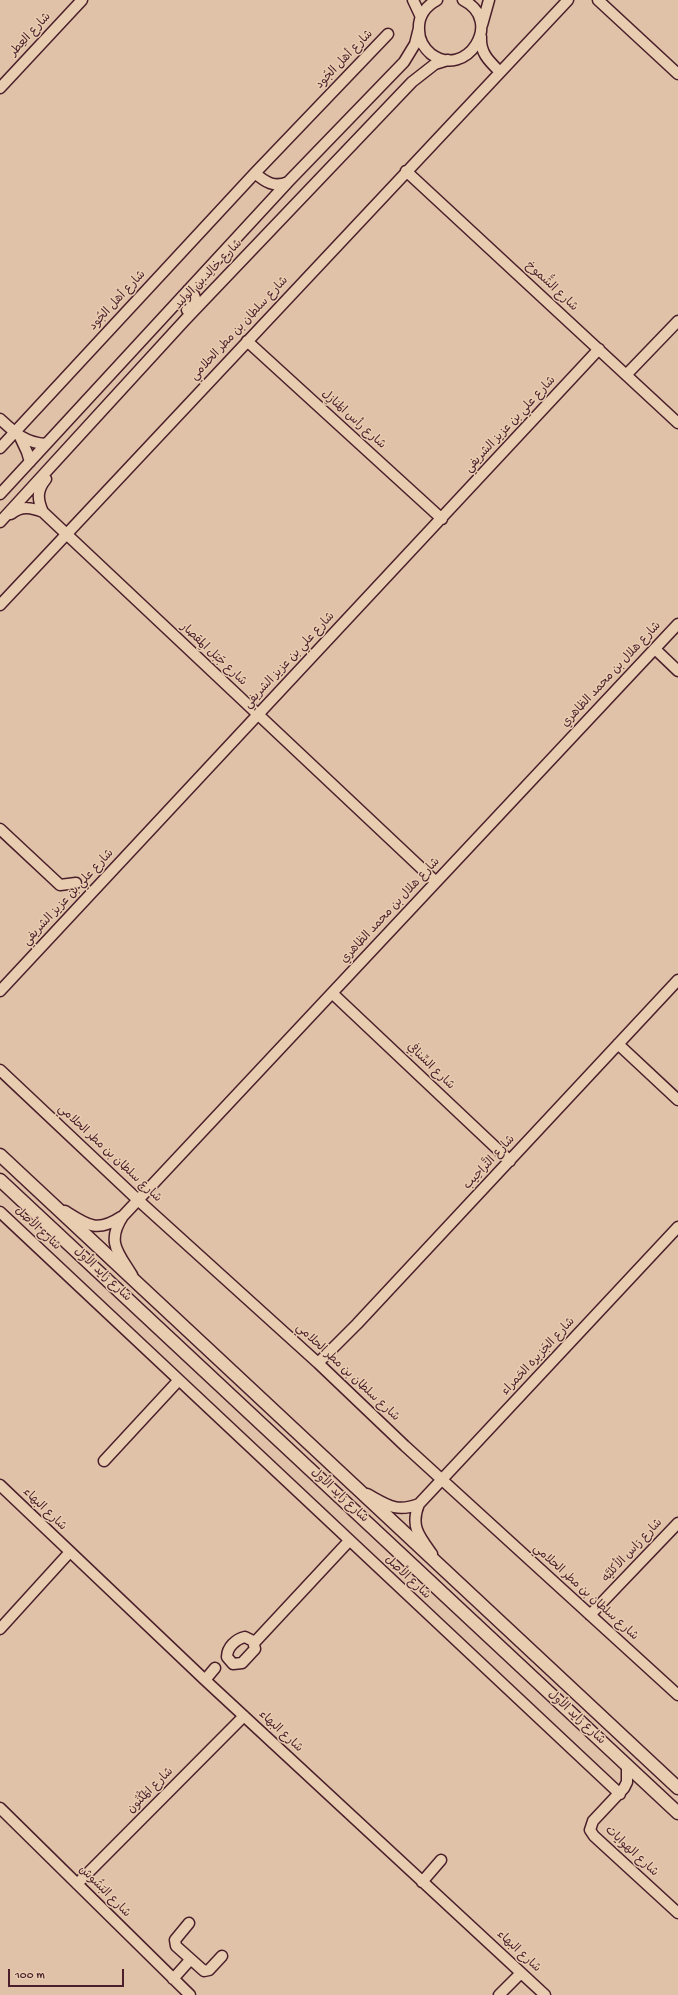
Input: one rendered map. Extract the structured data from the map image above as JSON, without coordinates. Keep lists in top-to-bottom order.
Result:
{
  "streets": {
    "main road": ["شارع زايد الأول"],
    "street": [
      "شارع العِطر",
      "شارع أهل الجُود",
      "شارع خالِد بن الوليد",
      "شارع الشُّموخ",
      "شارع سلطان بن مطر الحلامي",
      "شارع رأس المَنازِل",
      "شارع علي بن عزيز الشريفي",
      "شارع جَبَل المِقصار",
      "شارع هلال بن محمد الظاهري",
      "شارع السِّنافِي",
      "شارع التَّراحِيب",
      "شارع الأصل",
      "شارع الجَزيره الحَمراء",
      "شارع البهاء",
      "شارع رَاس الأكليَّه",
      "شارع المَكْنُون",
      "شارع الهوايات",
      "شارع البَشُوش"
    ]
  },
  "crossings": [
    ["شارع الشُّموخ", "شارع سلطان بن مطر الحلامي"],
    ["شارع الشُّموخ", "شارع علي بن عزيز الشريفي"],
    ["شارع سلطان بن مطر الحلامي", "شارع رأس المَنازِل"],
    ["شارع سلطان بن مطر الحلامي", "شارع جَبَل المِقصار"],
    ["شارع سلطان بن مطر الحلامي", "شارع هلال بن محمد الظاهري"],
    ["شارع سلطان بن مطر الحلامي", "شارع التَّراحِيب"],
    ["شارع سلطان بن مطر الحلامي", "شارع الجَزيره الحَمراء"],
    ["شارع سلطان بن مطر الحلامي", "شارع رَاس الأكليَّه"],
    ["شارع رأس المَنازِل", "شارع علي بن عزيز الشريفي"],
    ["شارع علي بن عزيز الشريفي", "شارع جَبَل المِقصار"],
    ["شارع جَبَل المِقصار", "شارع هلال بن محمد الظاهري"],
    ["شارع هلال بن محمد الظاهري", "شارع السِّنافِي"],
    ["شارع هلال بن محمد الظاهري", "شارع زايد الأول"],
    ["شارع السِّنافِي", "شارع التَّراحِيب"],
    ["شارع الأصل", "شارع الهوايات"],
    ["شارع زايد الأول", "شارع الهوايات"],
    ["شارع البهاء", "شارع المَكْنُون"],
    ["شارع المَكْنُون", "شارع البَشُوش"]
  ],
  "scale_bar": "100 m"
}
